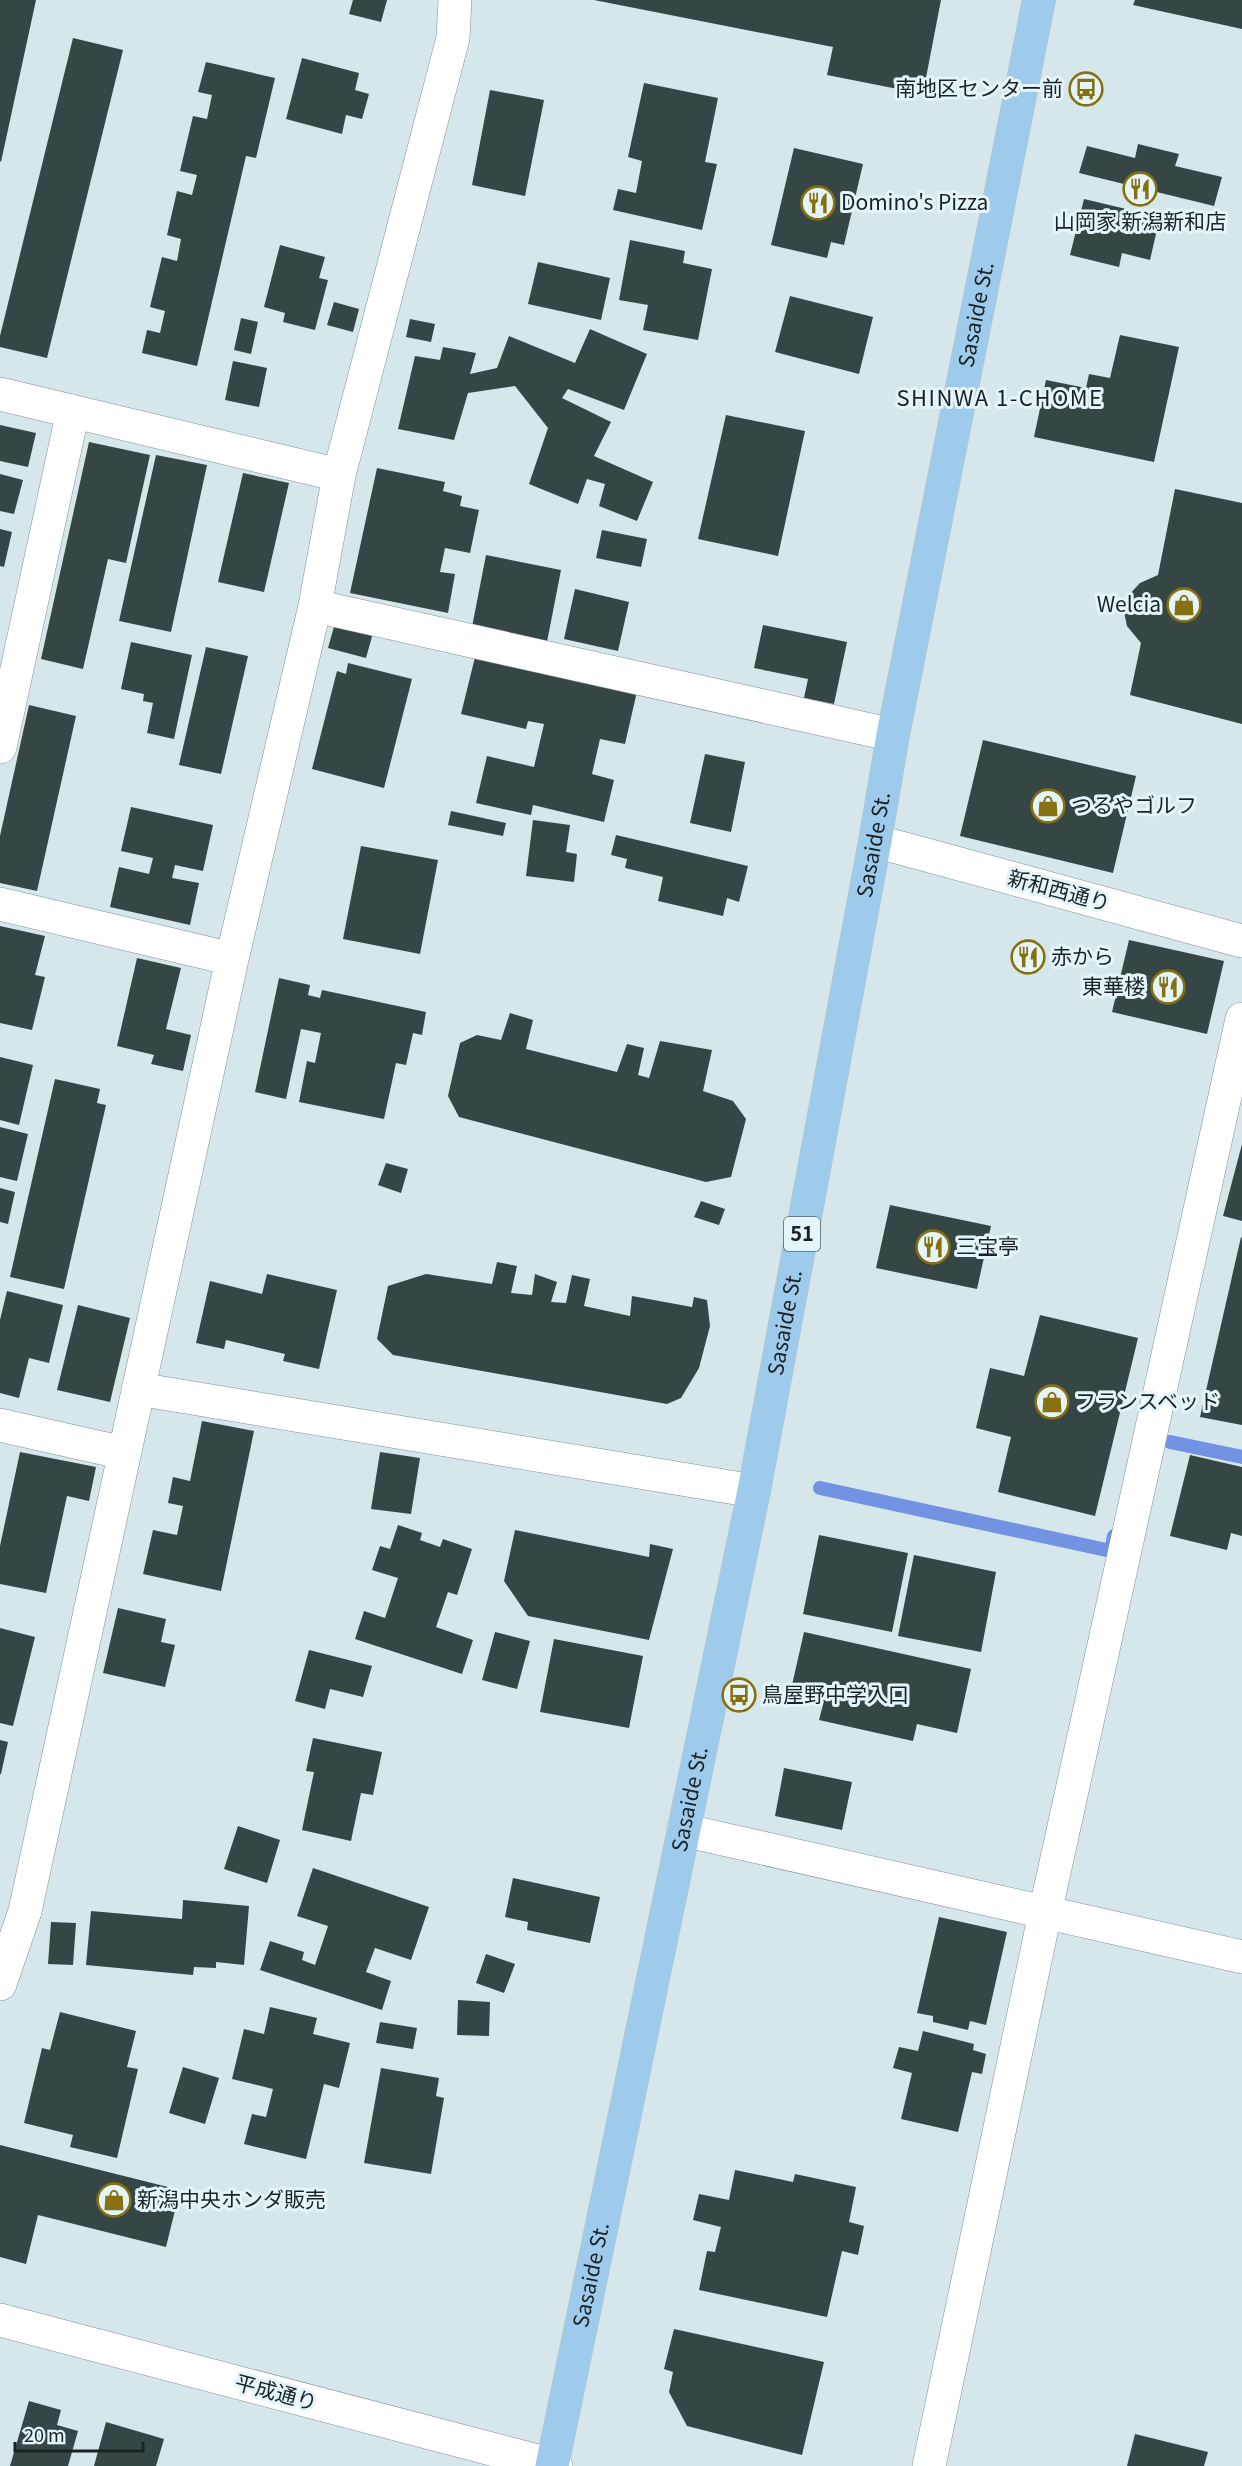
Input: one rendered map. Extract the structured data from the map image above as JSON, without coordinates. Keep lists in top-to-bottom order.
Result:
{
  "streets": {
    "main road": ["Sasaide St.", "51"],
    "street": ["新和西通り", "平成通り"]
  },
  "crossings": [
    ["Sasaide St.", "新和西通り"],
    ["Sasaide St.", "平成通り"]
  ],
  "districts": ["SHINWA 1-CHOME"],
  "places": {
    "bus stop": ["南地区センター前", "鳥屋野中学入口"],
    "restaurant": [
      "山岡家 新潟新和店",
      "Domino's Pizza",
      "赤から",
      "東華楼",
      "三宝亭"
    ],
    "shop": [
      "Welcia",
      "つるやゴルフ",
      "フランスベッド",
      "新潟中央ホンダ販売"
    ]
  },
  "scale_bar": "20 m"
}
